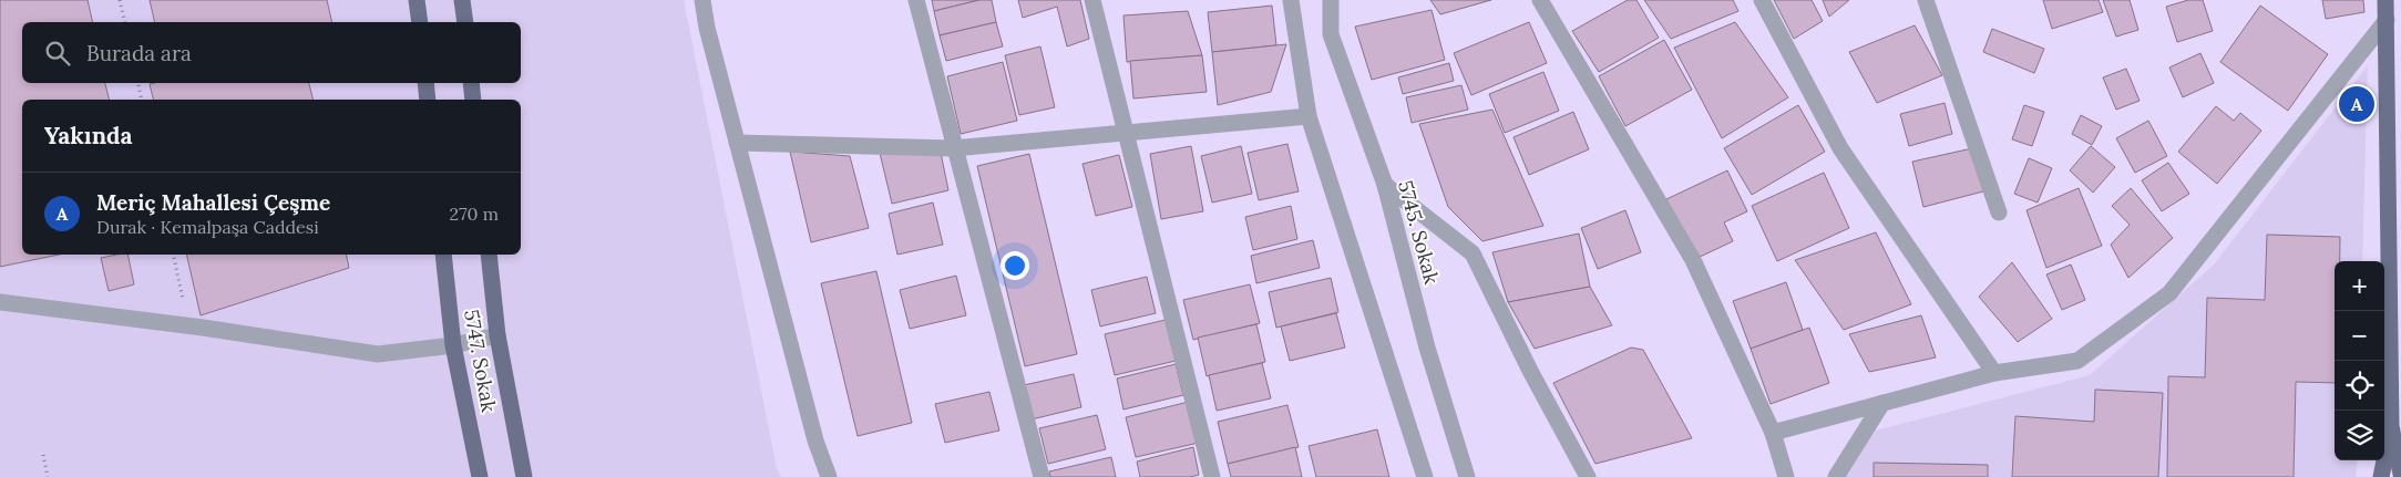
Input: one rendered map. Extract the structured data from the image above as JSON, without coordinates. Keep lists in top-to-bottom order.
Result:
{
  "streets": {
    "main road": ["5747. Sokak"],
    "street": ["5745. Sokak"]
  },
  "page": {
    "search": "Burada ara",
    "pins": "A",
    "heading": "Yakında",
    "list": [
      {
        "mark": "A",
        "name": "Meriç Mahallesi Çeşme",
        "note": "Durak · Kemalpaşa Caddesi",
        "value": "270 m"
      }
    ],
    "map_buttons": ["+", "−"]
  }
}
